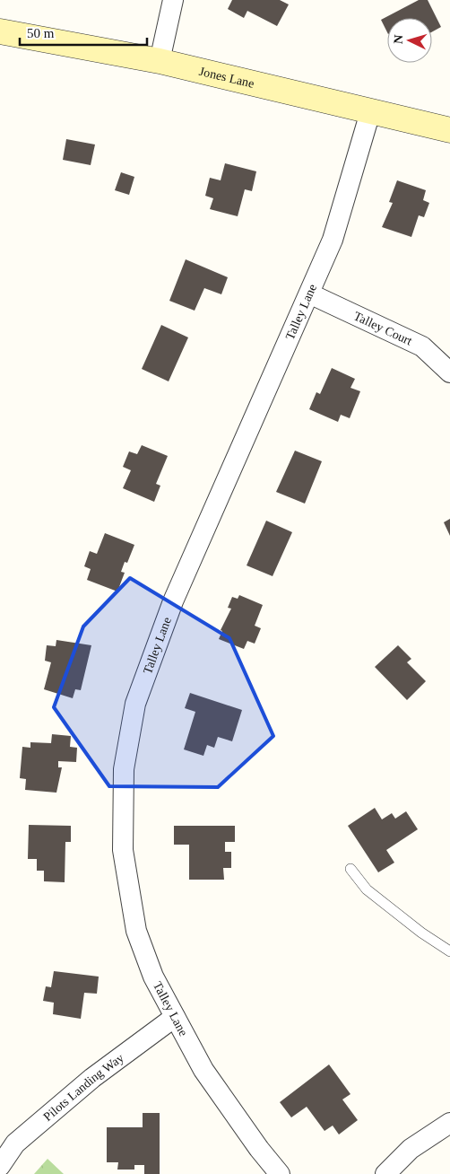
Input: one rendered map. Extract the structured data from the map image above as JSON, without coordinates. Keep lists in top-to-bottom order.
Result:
{
  "streets": {
    "street": [
      "Jones Lane",
      "Talley Lane",
      "Talley Court",
      "Pilots Landing Way"
    ]
  },
  "crossings": [
    ["Jones Lane", "Talley Lane"],
    ["Talley Lane", "Talley Court"],
    ["Talley Lane", "Pilots Landing Way"]
  ],
  "scale_bar": "50 m",
  "north": "left"
}
